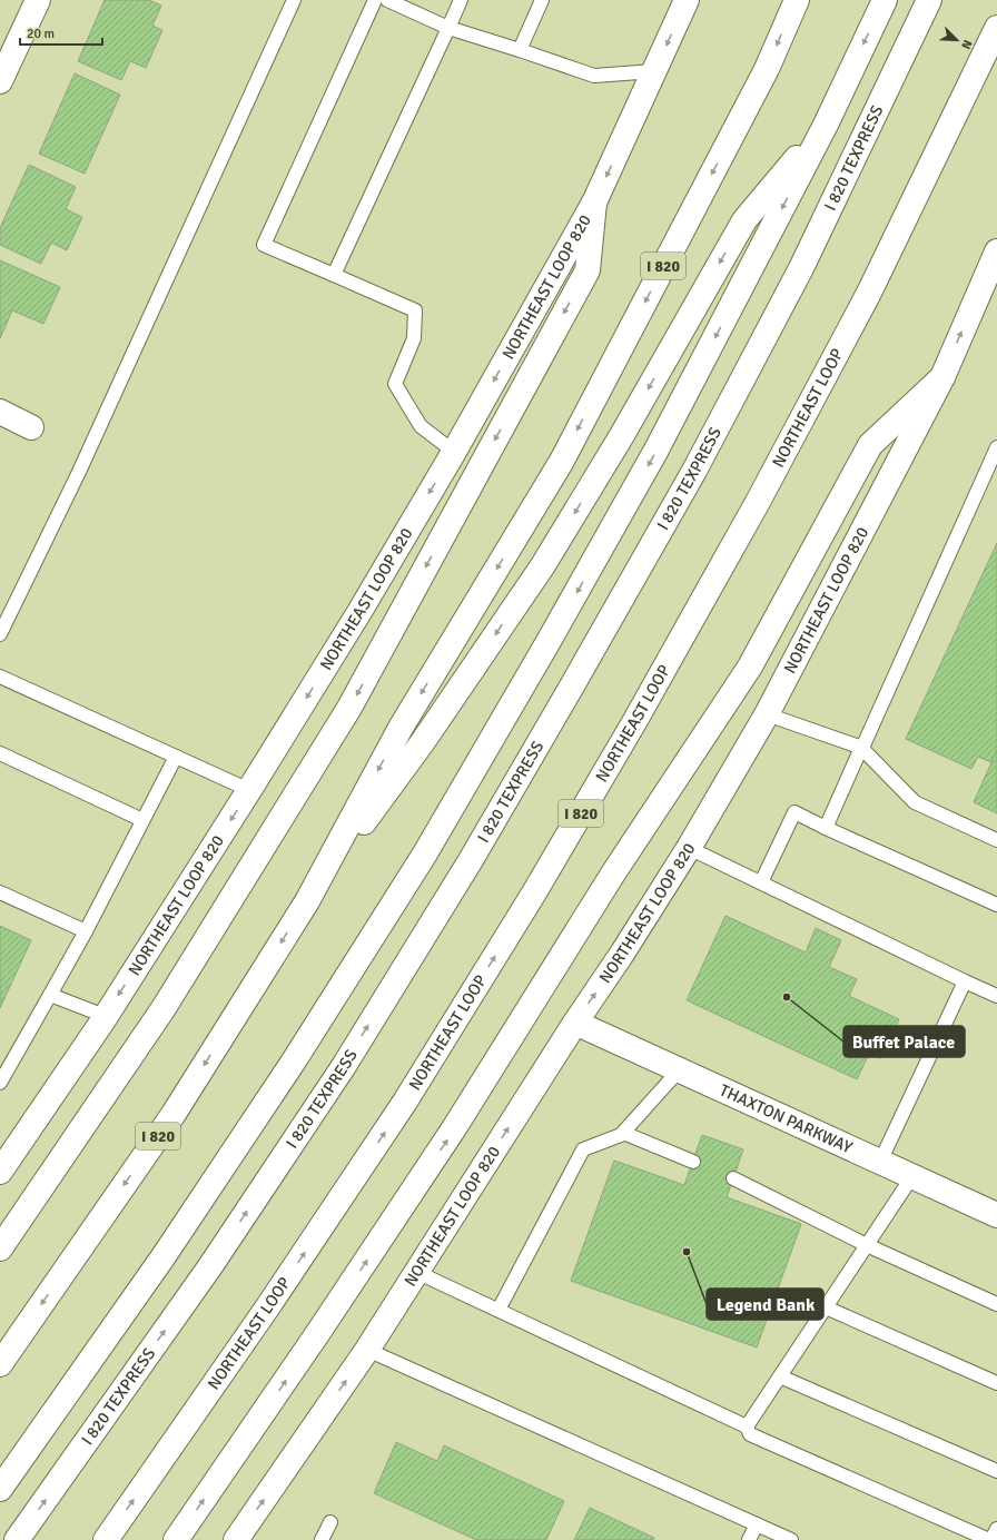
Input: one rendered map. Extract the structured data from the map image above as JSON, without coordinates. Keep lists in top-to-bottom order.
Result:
{
  "streets": {
    "main road": [
      "I 820 TEXPRESS",
      "I 820",
      "NORTHEAST LOOP 820",
      "NORTHEAST LOOP",
      "THAXTON PARKWAY"
    ]
  },
  "crossings": [
    ["NORTHEAST LOOP 820", "THAXTON PARKWAY"]
  ],
  "places": ["Buffet Palace", "Legend Bank"],
  "scale_bar": "20 m",
  "north": "bottom right"
}
